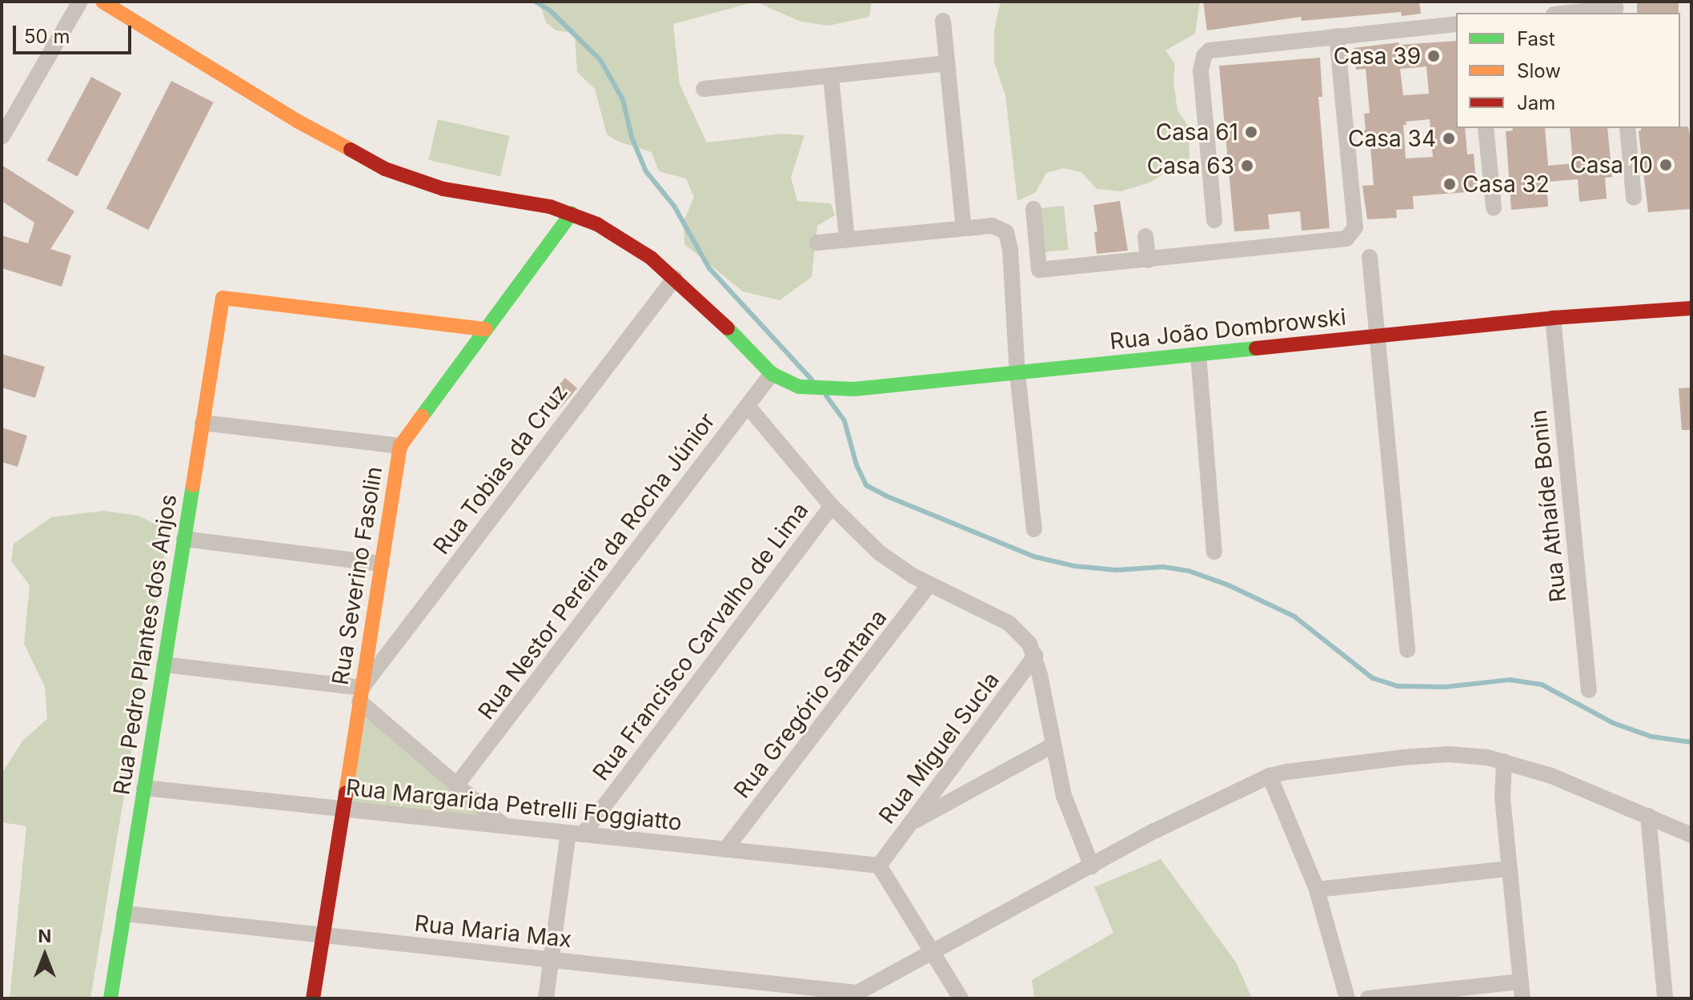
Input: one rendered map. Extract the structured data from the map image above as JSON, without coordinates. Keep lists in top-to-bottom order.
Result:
{
  "streets": {
    "street": [
      "Rua João Dombrowski",
      "Rua Tobias da Cruz",
      "Rua Athaíde Bonin",
      "Rua Nestor Pereira da Rocha Júnior",
      "Rua Severino Fasolin",
      "Rua Francisco Carvalho de Lima",
      "Rua Pedro Plantes dos Anjos",
      "Rua Gregório Santana",
      "Rua Miguel Sucla",
      "Rua Margarida Petrelli Foggiatto",
      "Rua Maria Max"
    ]
  },
  "crossings": [
    ["Rua João Dombrowski", "Rua Athaíde Bonin"],
    ["Rua João Dombrowski", "Rua Nestor Pereira da Rocha Júnior"],
    ["Rua Tobias da Cruz", "Rua Severino Fasolin"],
    ["Rua Severino Fasolin", "Rua Pedro Plantes dos Anjos"],
    ["Rua Severino Fasolin", "Rua Margarida Petrelli Foggiatto"],
    ["Rua Severino Fasolin", "Rua Maria Max"],
    ["Rua Francisco Carvalho de Lima", "Rua Margarida Petrelli Foggiatto"],
    ["Rua Francisco Carvalho de Lima", "Rua Maria Max"],
    ["Rua Pedro Plantes dos Anjos", "Rua Margarida Petrelli Foggiatto"],
    ["Rua Pedro Plantes dos Anjos", "Rua Maria Max"],
    ["Rua Gregório Santana", "Rua Margarida Petrelli Foggiatto"],
    ["Rua Miguel Sucla", "Rua Margarida Petrelli Foggiatto"]
  ],
  "places": [
    "Casa 39",
    "Casa 61",
    "Casa 34",
    "Casa 10",
    "Casa 63",
    "Casa 32"
  ],
  "legend": ["Fast", "Slow", "Jam"],
  "scale_bar": "50 m",
  "north": "top"
}
